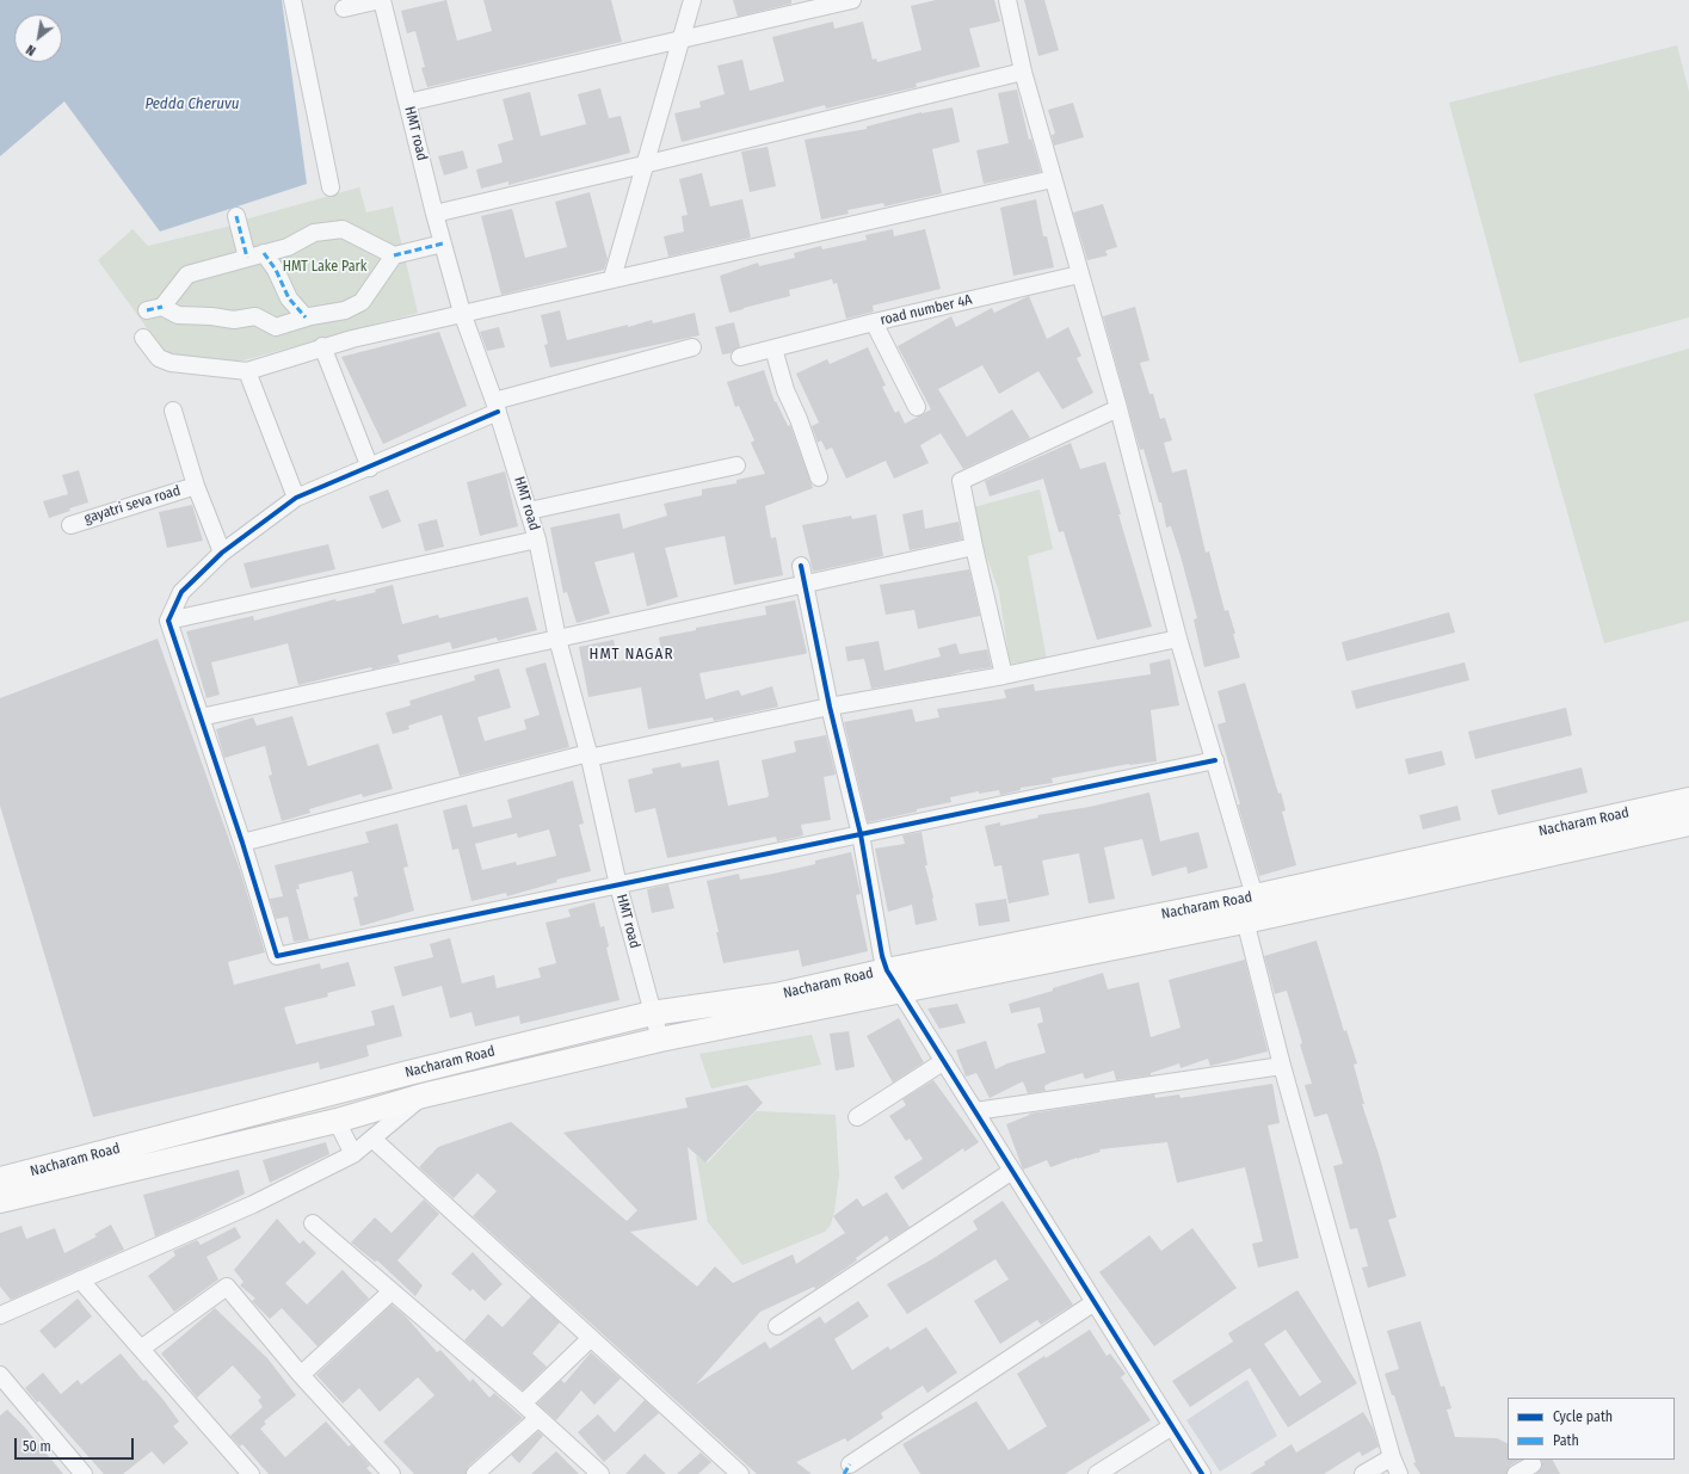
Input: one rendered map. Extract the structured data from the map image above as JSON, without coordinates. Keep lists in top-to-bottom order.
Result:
{
  "streets": {
    "main road": ["Nacharam Road"],
    "street": ["HMT road", "road number 4A", "gayatri seva road"]
  },
  "crossings": [
    ["HMT road", "Nacharam Road"]
  ],
  "districts": ["HMT NAGAR"],
  "water": ["Pedda Cheruvu"],
  "parks": ["HMT Lake Park"],
  "legend": ["Cycle path", "Path"],
  "scale_bar": "50 m",
  "north": "bottom left"
}
